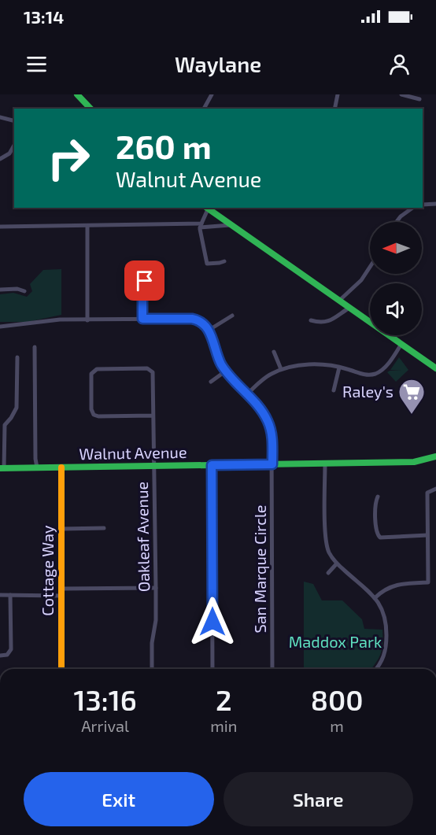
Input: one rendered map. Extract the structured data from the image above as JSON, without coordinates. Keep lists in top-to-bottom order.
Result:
{
  "streets": {
    "main road": ["Walnut Avenue", "Cottage Way"],
    "street": ["Oakleaf Avenue", "San Marque Circle"]
  },
  "crossings": [
    ["Walnut Avenue", "Oakleaf Avenue"],
    ["Walnut Avenue", "San Marque Circle"],
    ["Walnut Avenue", "Cottage Way"]
  ],
  "parks": ["Maddox Park"],
  "places": {
    "supermarket": ["Raley's"]
  },
  "north": "left",
  "page": {
    "status": "13:14",
    "header": "Waylane",
    "turn": ["260 m", "Walnut Avenue"],
    "eta": [
      "13:16",
      "Arrival",
      "2",
      "min",
      "800",
      "m"
    ],
    "buttons": ["Exit", "Share"]
  }
}
